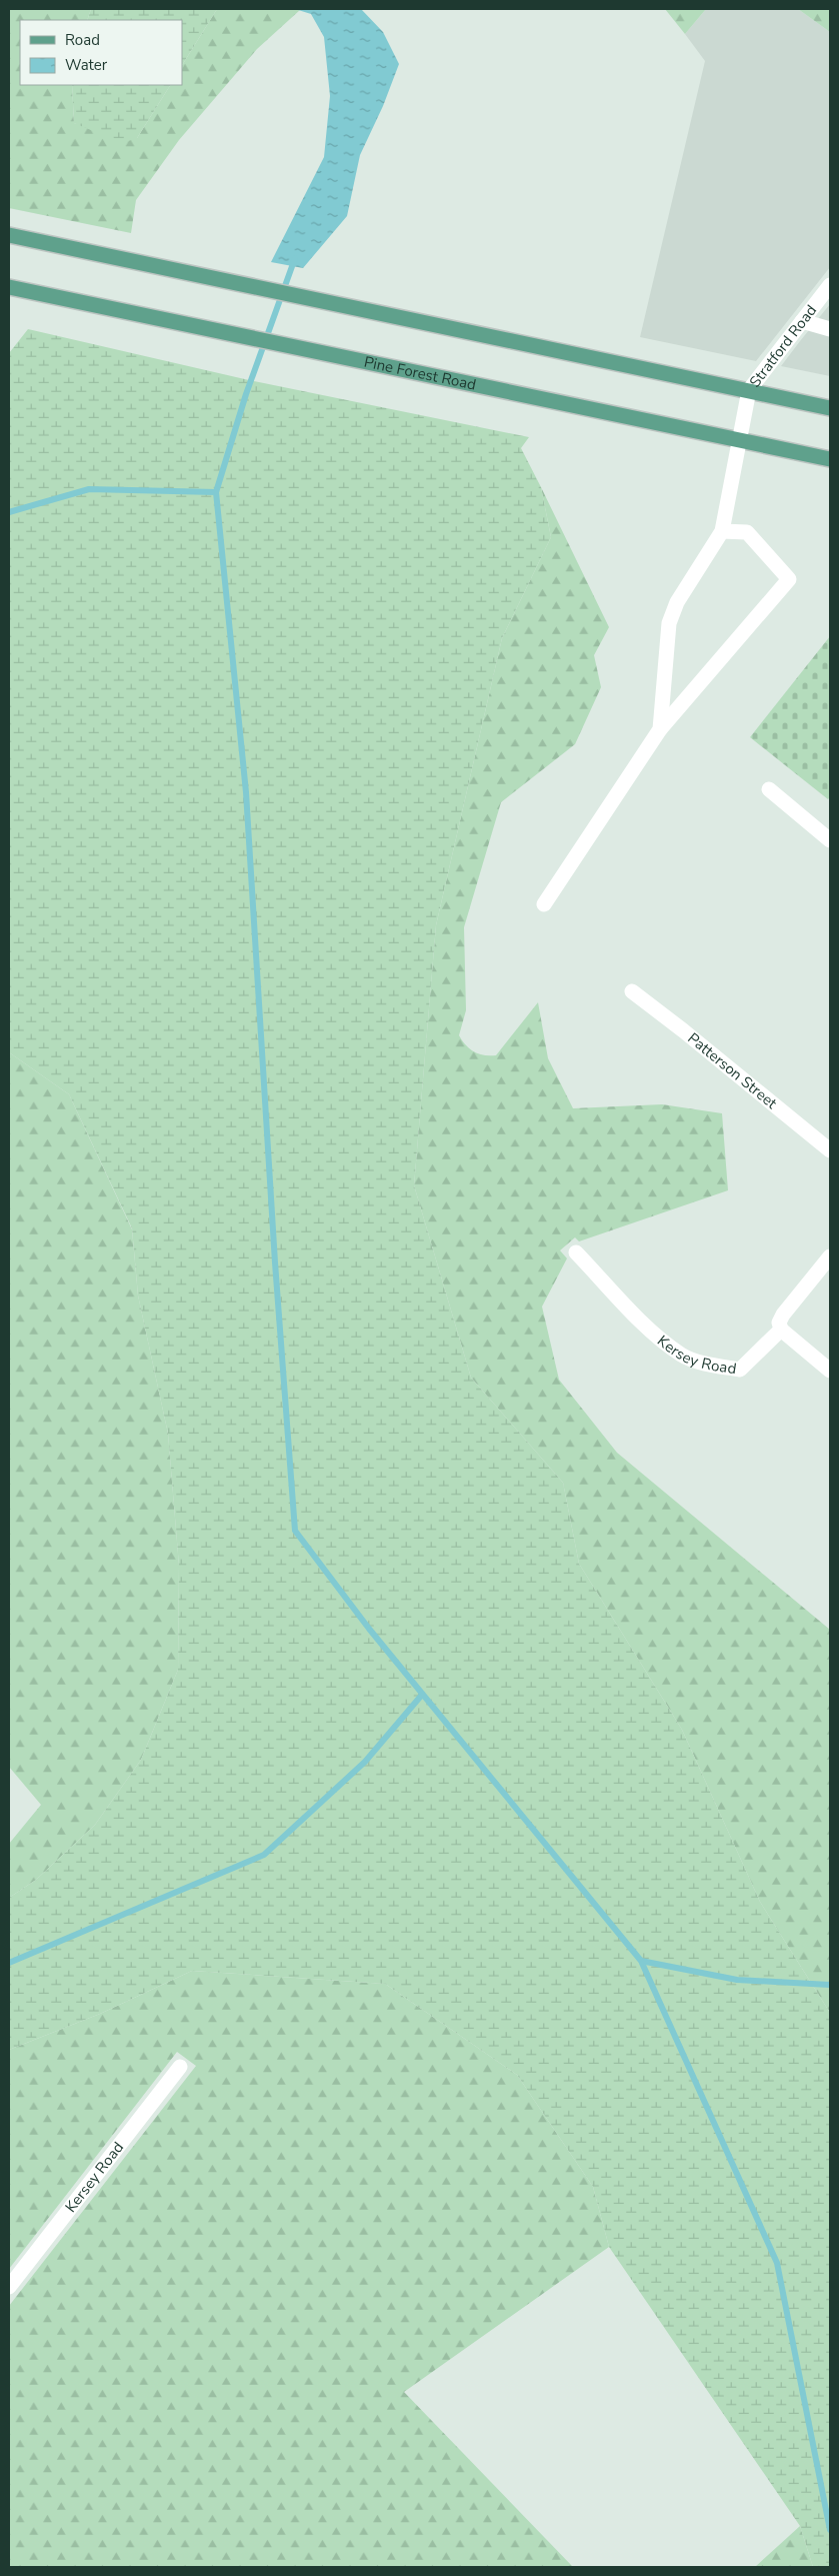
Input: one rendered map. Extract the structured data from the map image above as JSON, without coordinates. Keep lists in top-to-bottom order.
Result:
{
  "streets": {
    "main road": ["Pine Forest Road"],
    "street": ["Stratford Road", "Patterson Street", "Kersey Road"]
  },
  "crossings": [
    ["Stratford Road", "Pine Forest Road"]
  ],
  "legend": ["Road", "Water"]
}
